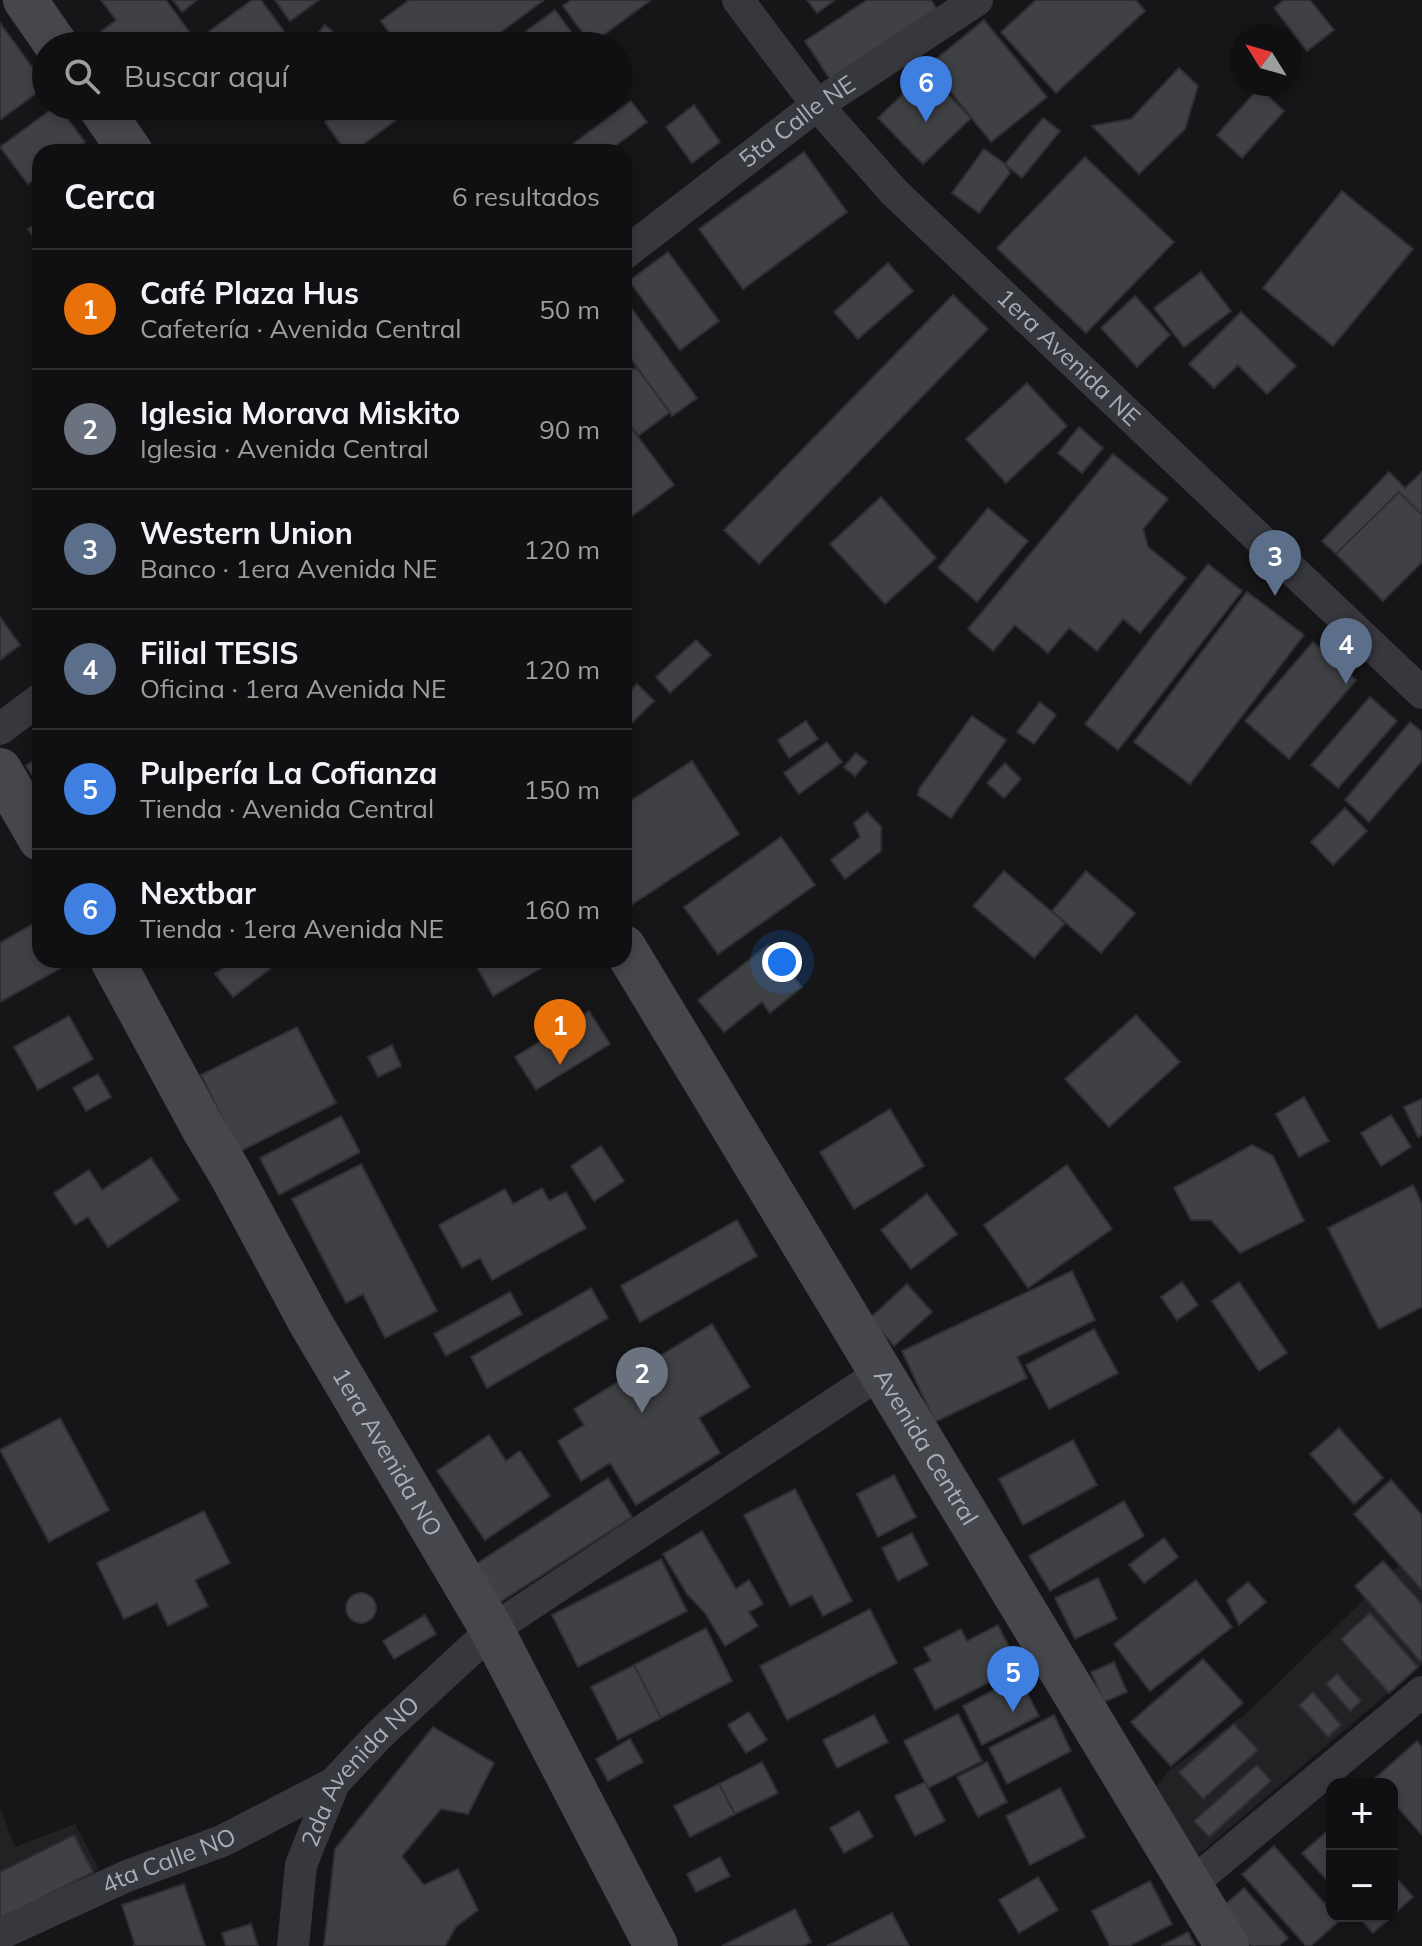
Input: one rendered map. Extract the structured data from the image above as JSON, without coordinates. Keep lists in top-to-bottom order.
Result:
{
  "streets": {
    "street": [
      "5ta Calle NE",
      "1era Avenida NE",
      "Avenida Central",
      "1era Avenida NO",
      "2da Avenida NO",
      "4ta Calle NO"
    ]
  },
  "crossings": [
    ["5ta Calle NE", "1era Avenida NE"],
    ["Avenida Central", "2da Avenida NO"],
    ["1era Avenida NO", "2da Avenida NO"],
    ["2da Avenida NO", "4ta Calle NO"]
  ],
  "north": "top left",
  "page": {
    "search": "Buscar aquí",
    "pins": [
      "6",
      "3",
      "4",
      "1",
      "2",
      "5"
    ],
    "heading": ["Cerca", "6 resultados"],
    "list": [
      {
        "mark": "1",
        "name": "Café Plaza Hus",
        "note": "Cafetería · Avenida Central",
        "value": "50 m"
      },
      {
        "mark": "2",
        "name": "Iglesia Morava Miskito",
        "note": "Iglesia · Avenida Central",
        "value": "90 m"
      },
      {
        "mark": "3",
        "name": "Western Union",
        "note": "Banco · 1era Avenida NE",
        "value": "120 m"
      },
      {
        "mark": "4",
        "name": "Filial TESIS",
        "note": "Oficina · 1era Avenida NE",
        "value": "120 m"
      },
      {
        "mark": "5",
        "name": "Pulpería La Cofianza",
        "note": "Tienda · Avenida Central",
        "value": "150 m"
      },
      {
        "mark": "6",
        "name": "Nextbar",
        "note": "Tienda · 1era Avenida NE",
        "value": "160 m"
      }
    ],
    "map_buttons": ["+", "−"]
  }
}
